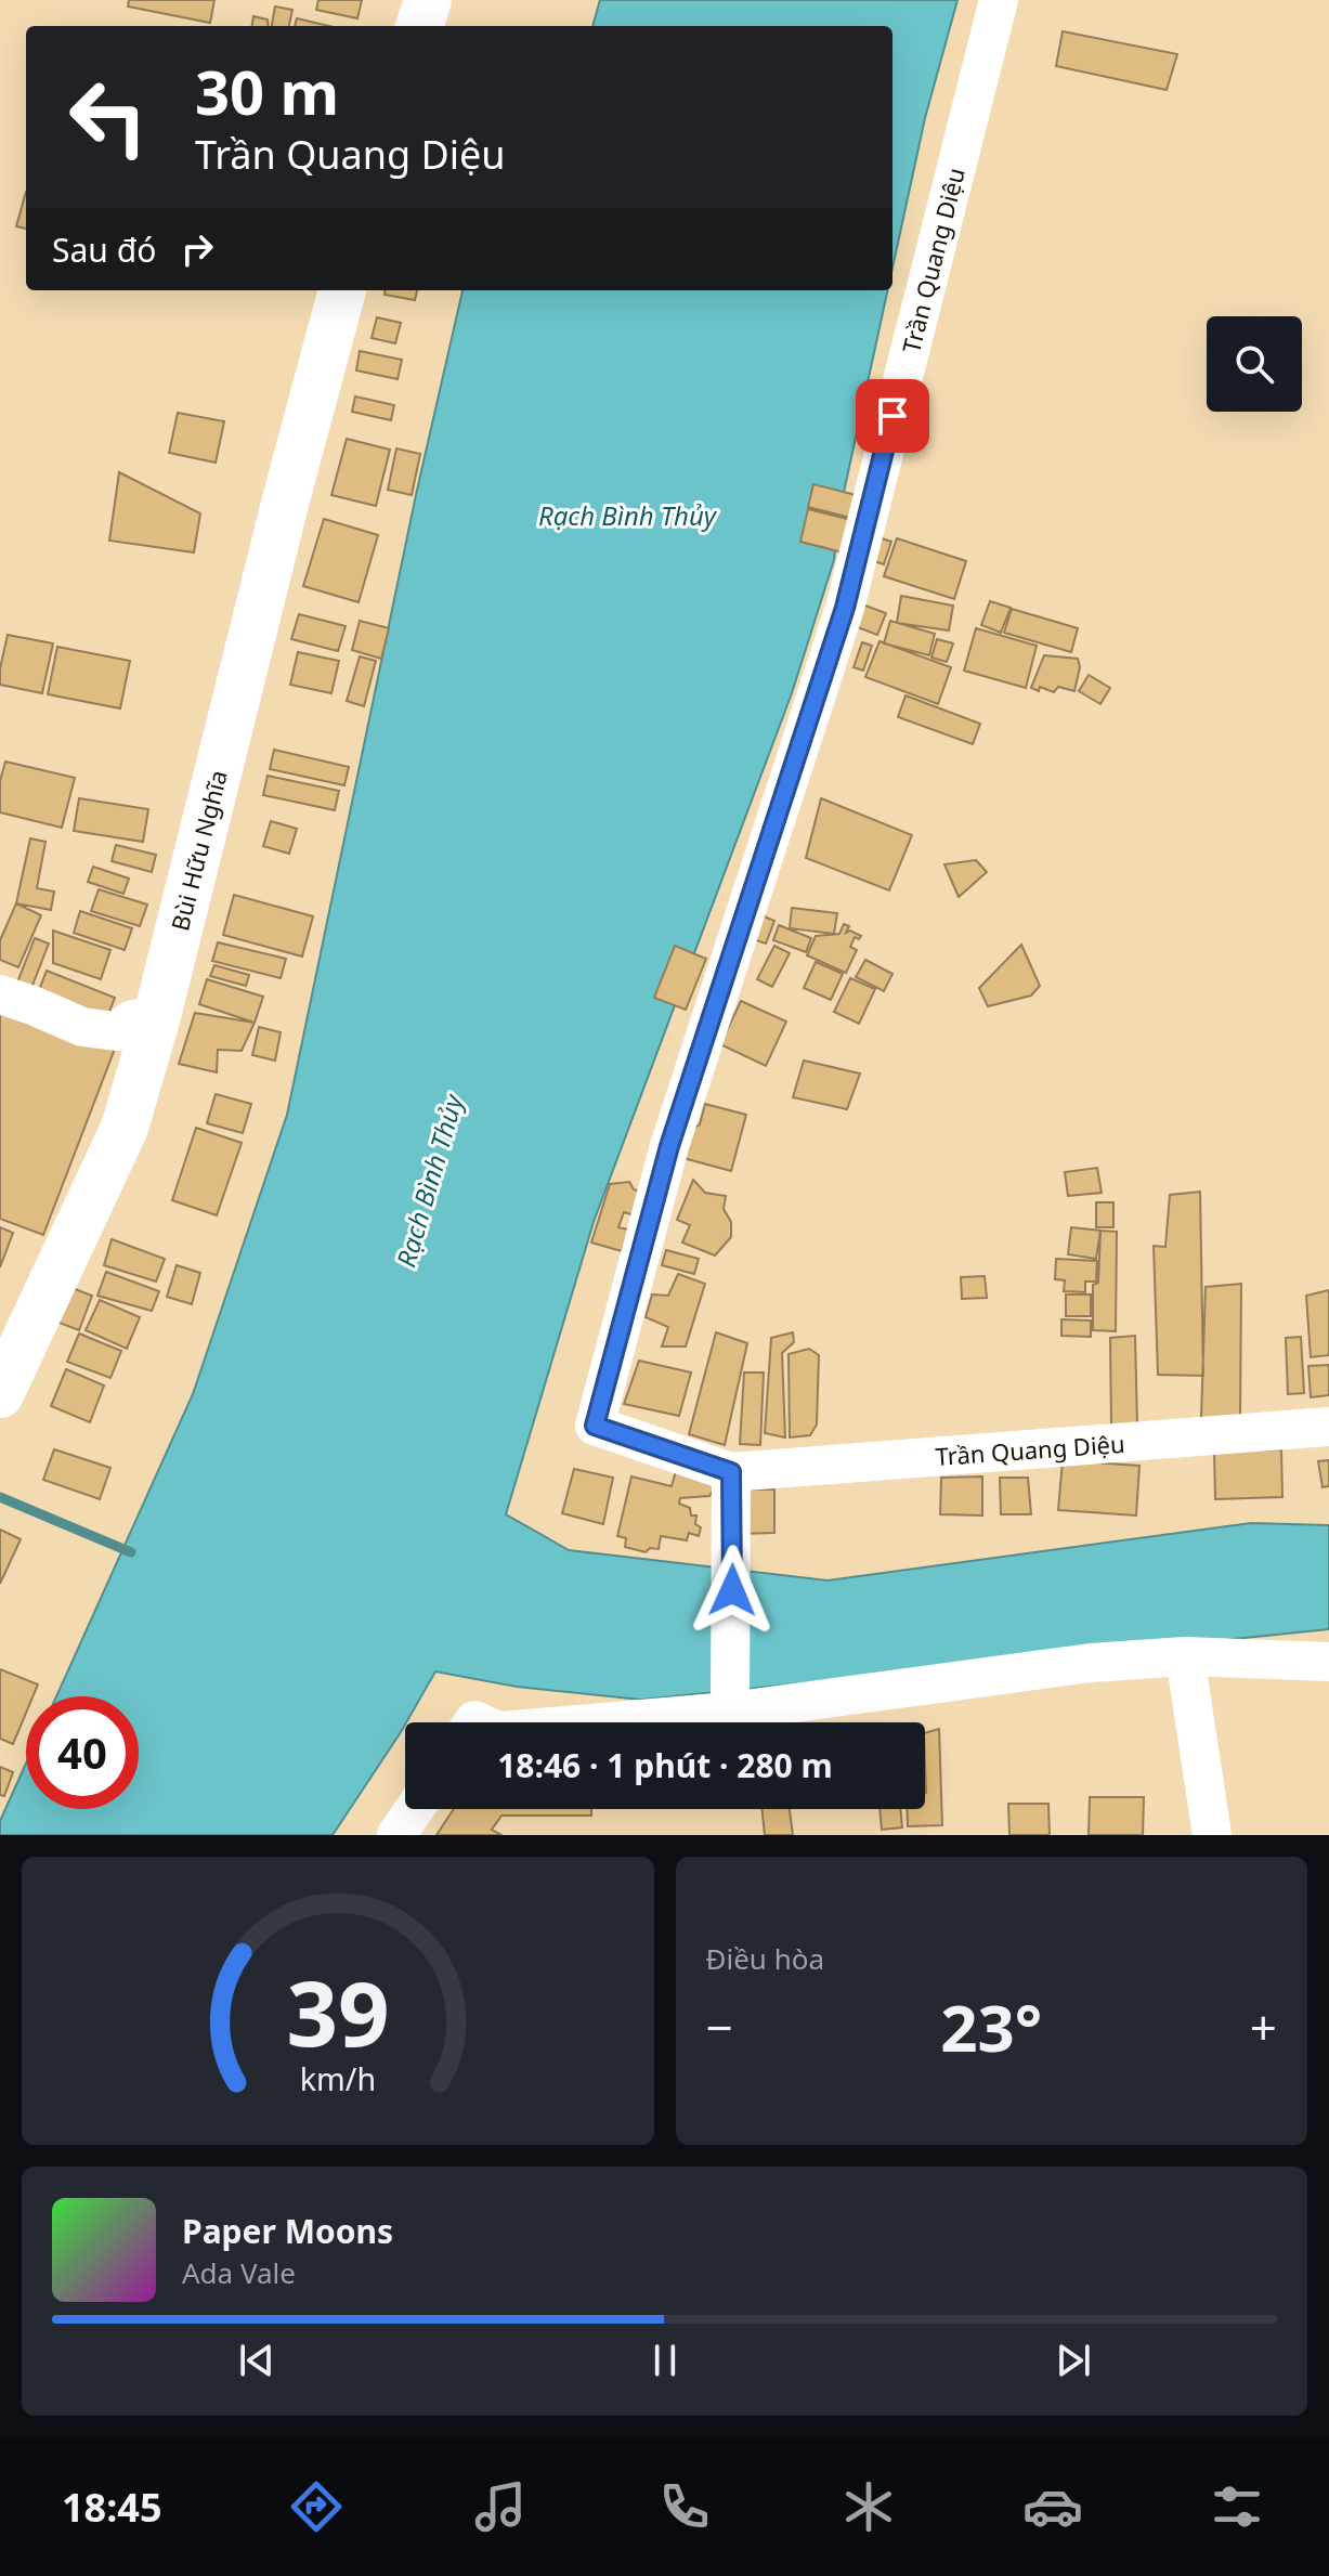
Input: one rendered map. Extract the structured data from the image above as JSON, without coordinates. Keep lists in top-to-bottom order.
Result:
{
  "streets": {
    "main road": ["Bùi Hữu Nghĩa"],
    "street": ["Trần Quang Diệu"]
  },
  "water": ["Rạch Bình Thủy"],
  "page": {
    "turn": ["30 m", "Trần Quang Diệu"],
    "then": "Sau đó",
    "limit": "40",
    "trip": "18:46 · 1 phút · 280 m",
    "tile": "Điều hòa",
    "heat": ["−", "23°", "+"],
    "song": ["Paper Moons", "Ada Vale"],
    "tabs": "18:45",
    "gauge": ["39", "km/h"]
  }
}
